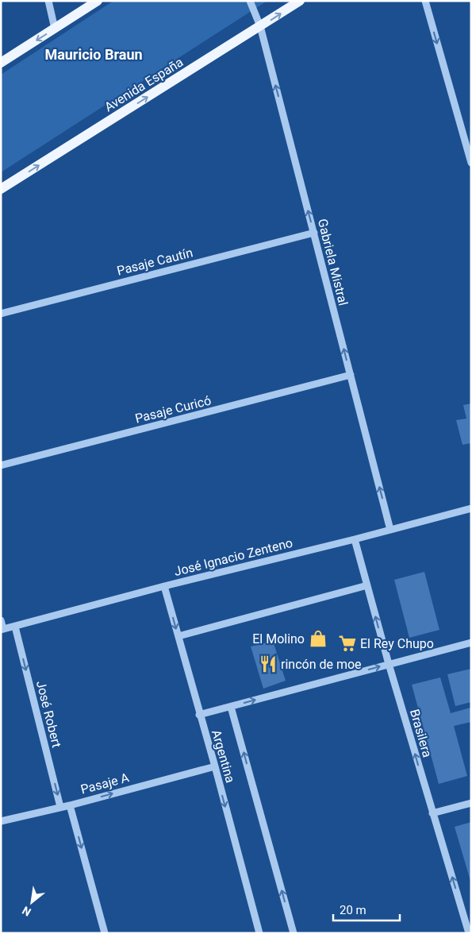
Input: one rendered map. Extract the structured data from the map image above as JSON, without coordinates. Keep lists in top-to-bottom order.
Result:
{
  "streets": {
    "main road": ["Avenida España"],
    "street": [
      "Pasaje Cautín",
      "Gabriela Mistral",
      "Pasaje Curicó",
      "José Ignacio Zenteno",
      "José Robert",
      "Brasilera",
      "Argentina",
      "Pasaje A"
    ]
  },
  "crossings": [
    ["Avenida España", "Gabriela Mistral"],
    ["Pasaje Cautín", "Gabriela Mistral"],
    ["Gabriela Mistral", "Pasaje Curicó"],
    ["Gabriela Mistral", "José Ignacio Zenteno"],
    ["José Ignacio Zenteno", "José Robert"],
    ["José Ignacio Zenteno", "Brasilera"],
    ["José Ignacio Zenteno", "Argentina"],
    ["José Robert", "Pasaje A"],
    ["Argentina", "Pasaje A"]
  ],
  "one_way": [
    "Avenida España",
    "Gabriela Mistral",
    "José Robert",
    "Brasilera",
    "Pasaje A"
  ],
  "districts": ["Mauricio Braun"],
  "places": {
    "shop": ["El Molino"],
    "supermarket": ["El Rey Chupo"],
    "restaurant": ["rincón de moe"]
  },
  "scale_bar": "20 m",
  "north": "bottom left"
}
